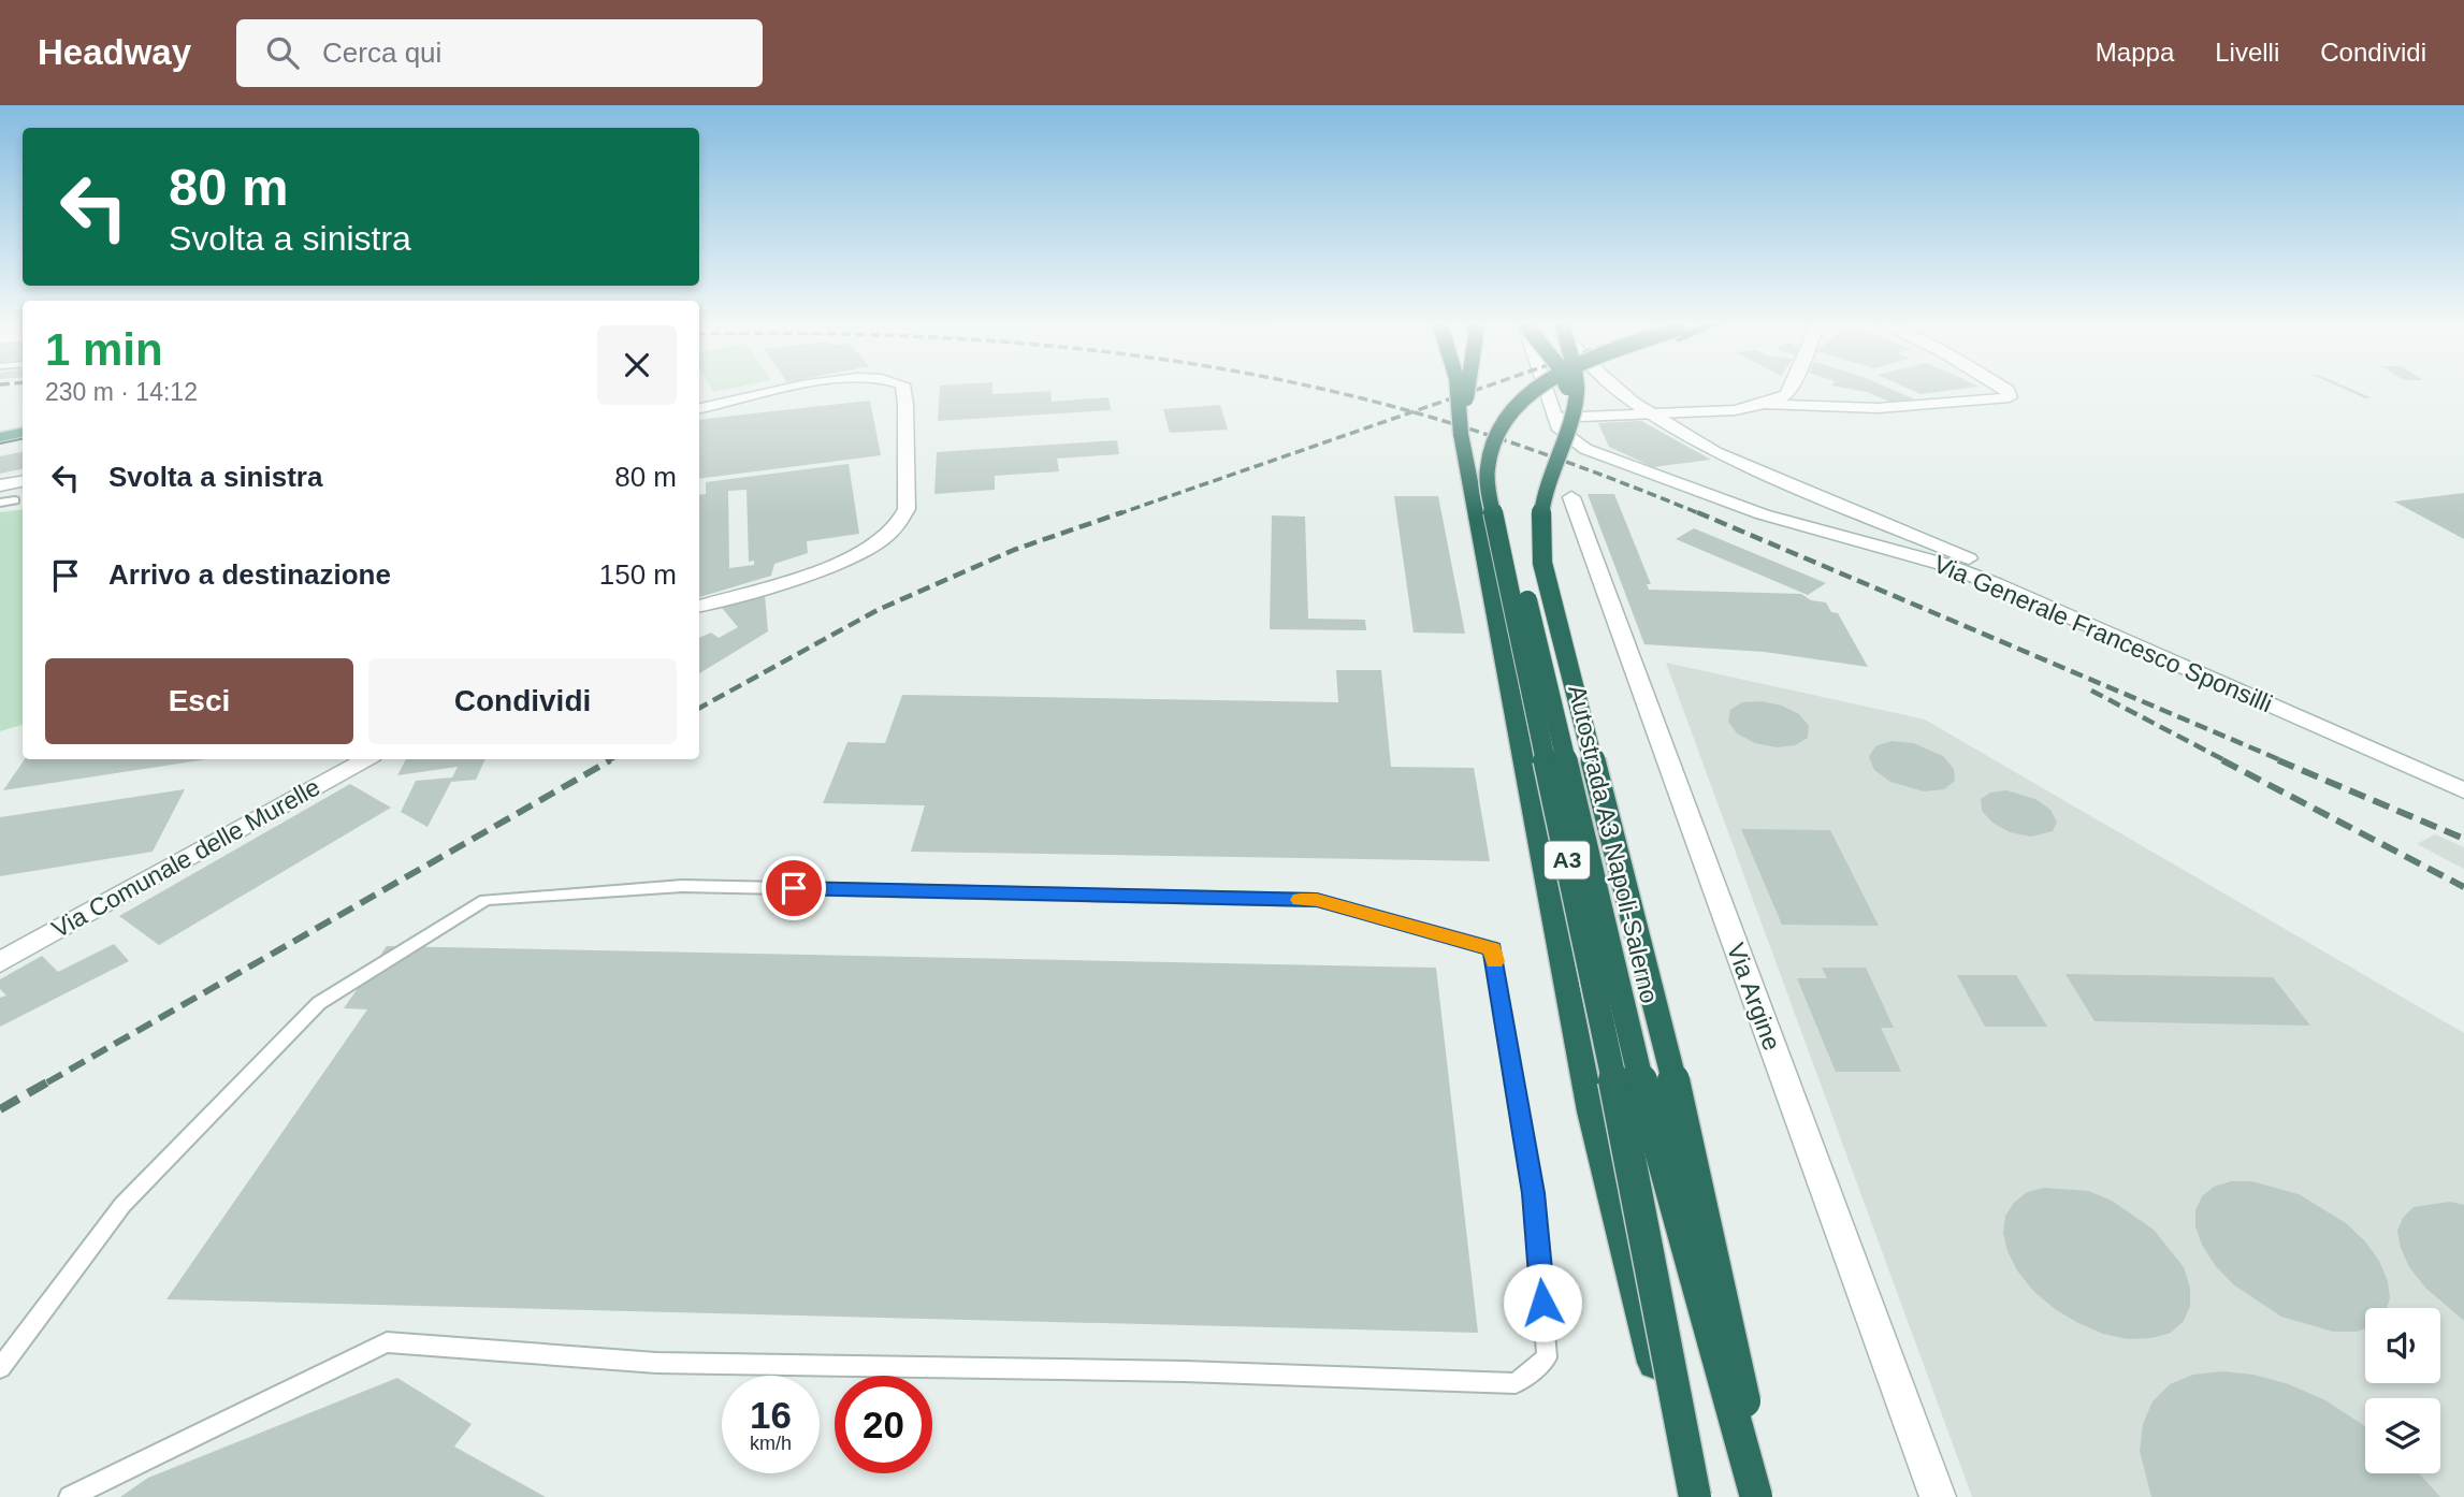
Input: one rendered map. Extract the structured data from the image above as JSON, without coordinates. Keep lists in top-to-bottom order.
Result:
{
  "streets": {
    "highway": ["Autostrada A3 Napoli-Salerno", "A3"],
    "street": ["Via Generale Francesco Sponsilli", "Via Comunale delle Murelle", "Via Argine"]
  },
  "crossings": [
    ["Via Generale Francesco Sponsilli", "A3"]
  ],
  "page": {
    "header": "Headway",
    "search": "Cerca qui",
    "nav": ["Mappa", "Livelli", "Condividi"],
    "turn": ["80 m", "Svolta a sinistra"],
    "heading": ["1 min", "230 m · 14:12"],
    "list": [
      {
        "name": "Svolta a sinistra",
        "value": "80 m"
      },
      {
        "name": "Arrivo a destinazione",
        "value": "150 m"
      }
    ],
    "buttons": ["Esci", "Condividi"],
    "speed": "16 km/h",
    "limit": "20"
  }
}
